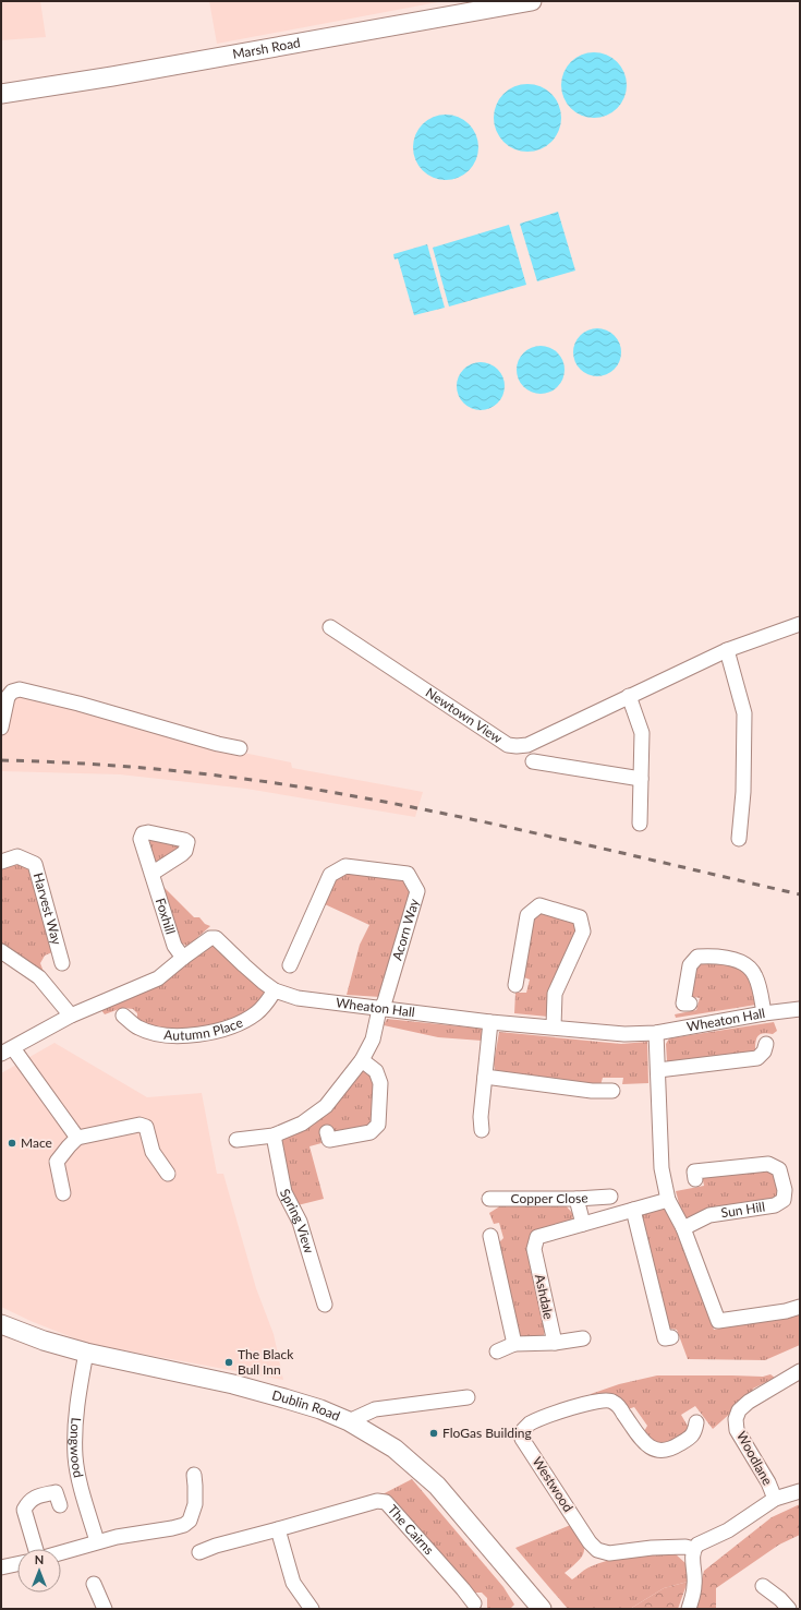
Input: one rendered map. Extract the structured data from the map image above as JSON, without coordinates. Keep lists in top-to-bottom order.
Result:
{
  "streets": {
    "main road": ["Marsh Road", "Dublin Road"],
    "street": [
      "Newtown View",
      "Harvest Way",
      "Foxhill",
      "Acorn Way",
      "Wheaton Hall",
      "Autumn Place",
      "Copper Close",
      "Sun Hill",
      "Spring View",
      "Ashdale",
      "Longwood",
      "Woodlane",
      "Westwood",
      "The Cairns"
    ]
  },
  "crossings": [
    ["Foxhill", "Wheaton Hall"],
    ["Acorn Way", "Wheaton Hall"],
    ["Wheaton Hall", "Autumn Place"],
    ["Dublin Road", "Longwood"]
  ],
  "places": ["Mace", "The Black Bull Inn", "FloGas Building"],
  "north": "top"
}
